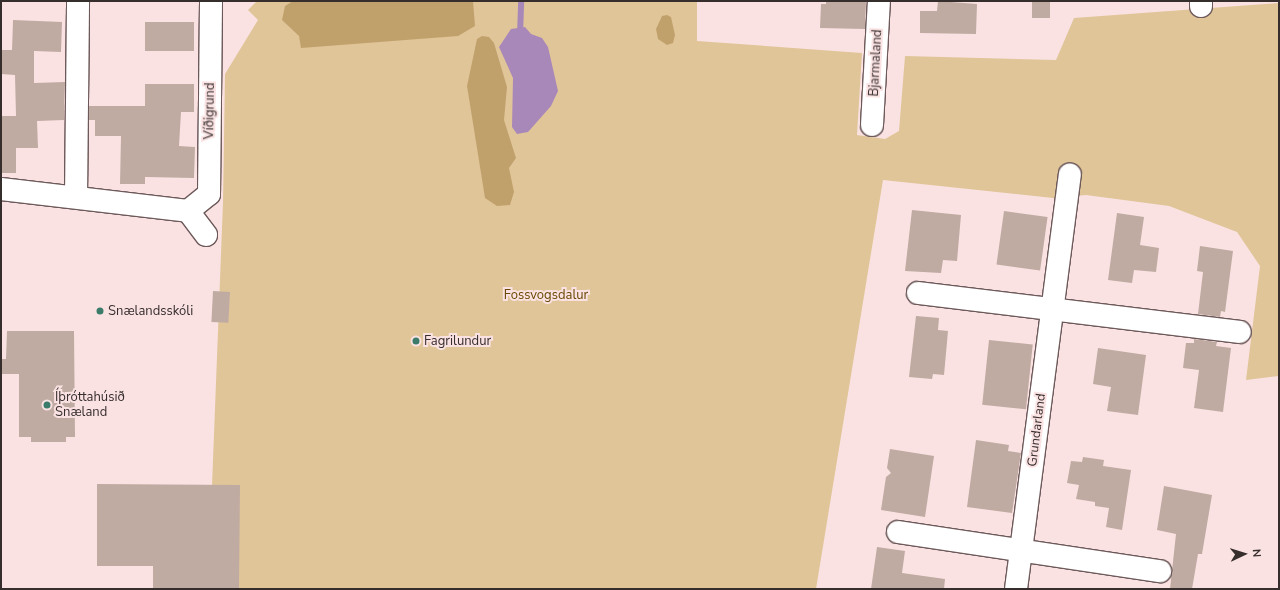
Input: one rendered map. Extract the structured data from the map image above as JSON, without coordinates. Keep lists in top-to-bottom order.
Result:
{
  "streets": {
    "street": ["Bjarmaland", "Víðigrund", "Grundarland"]
  },
  "parks": ["Fossvogsdalur"],
  "places": ["Snælandsskóli", "Fagrilundur", "Íþróttahúsið Snæland"],
  "north": "right"
}
